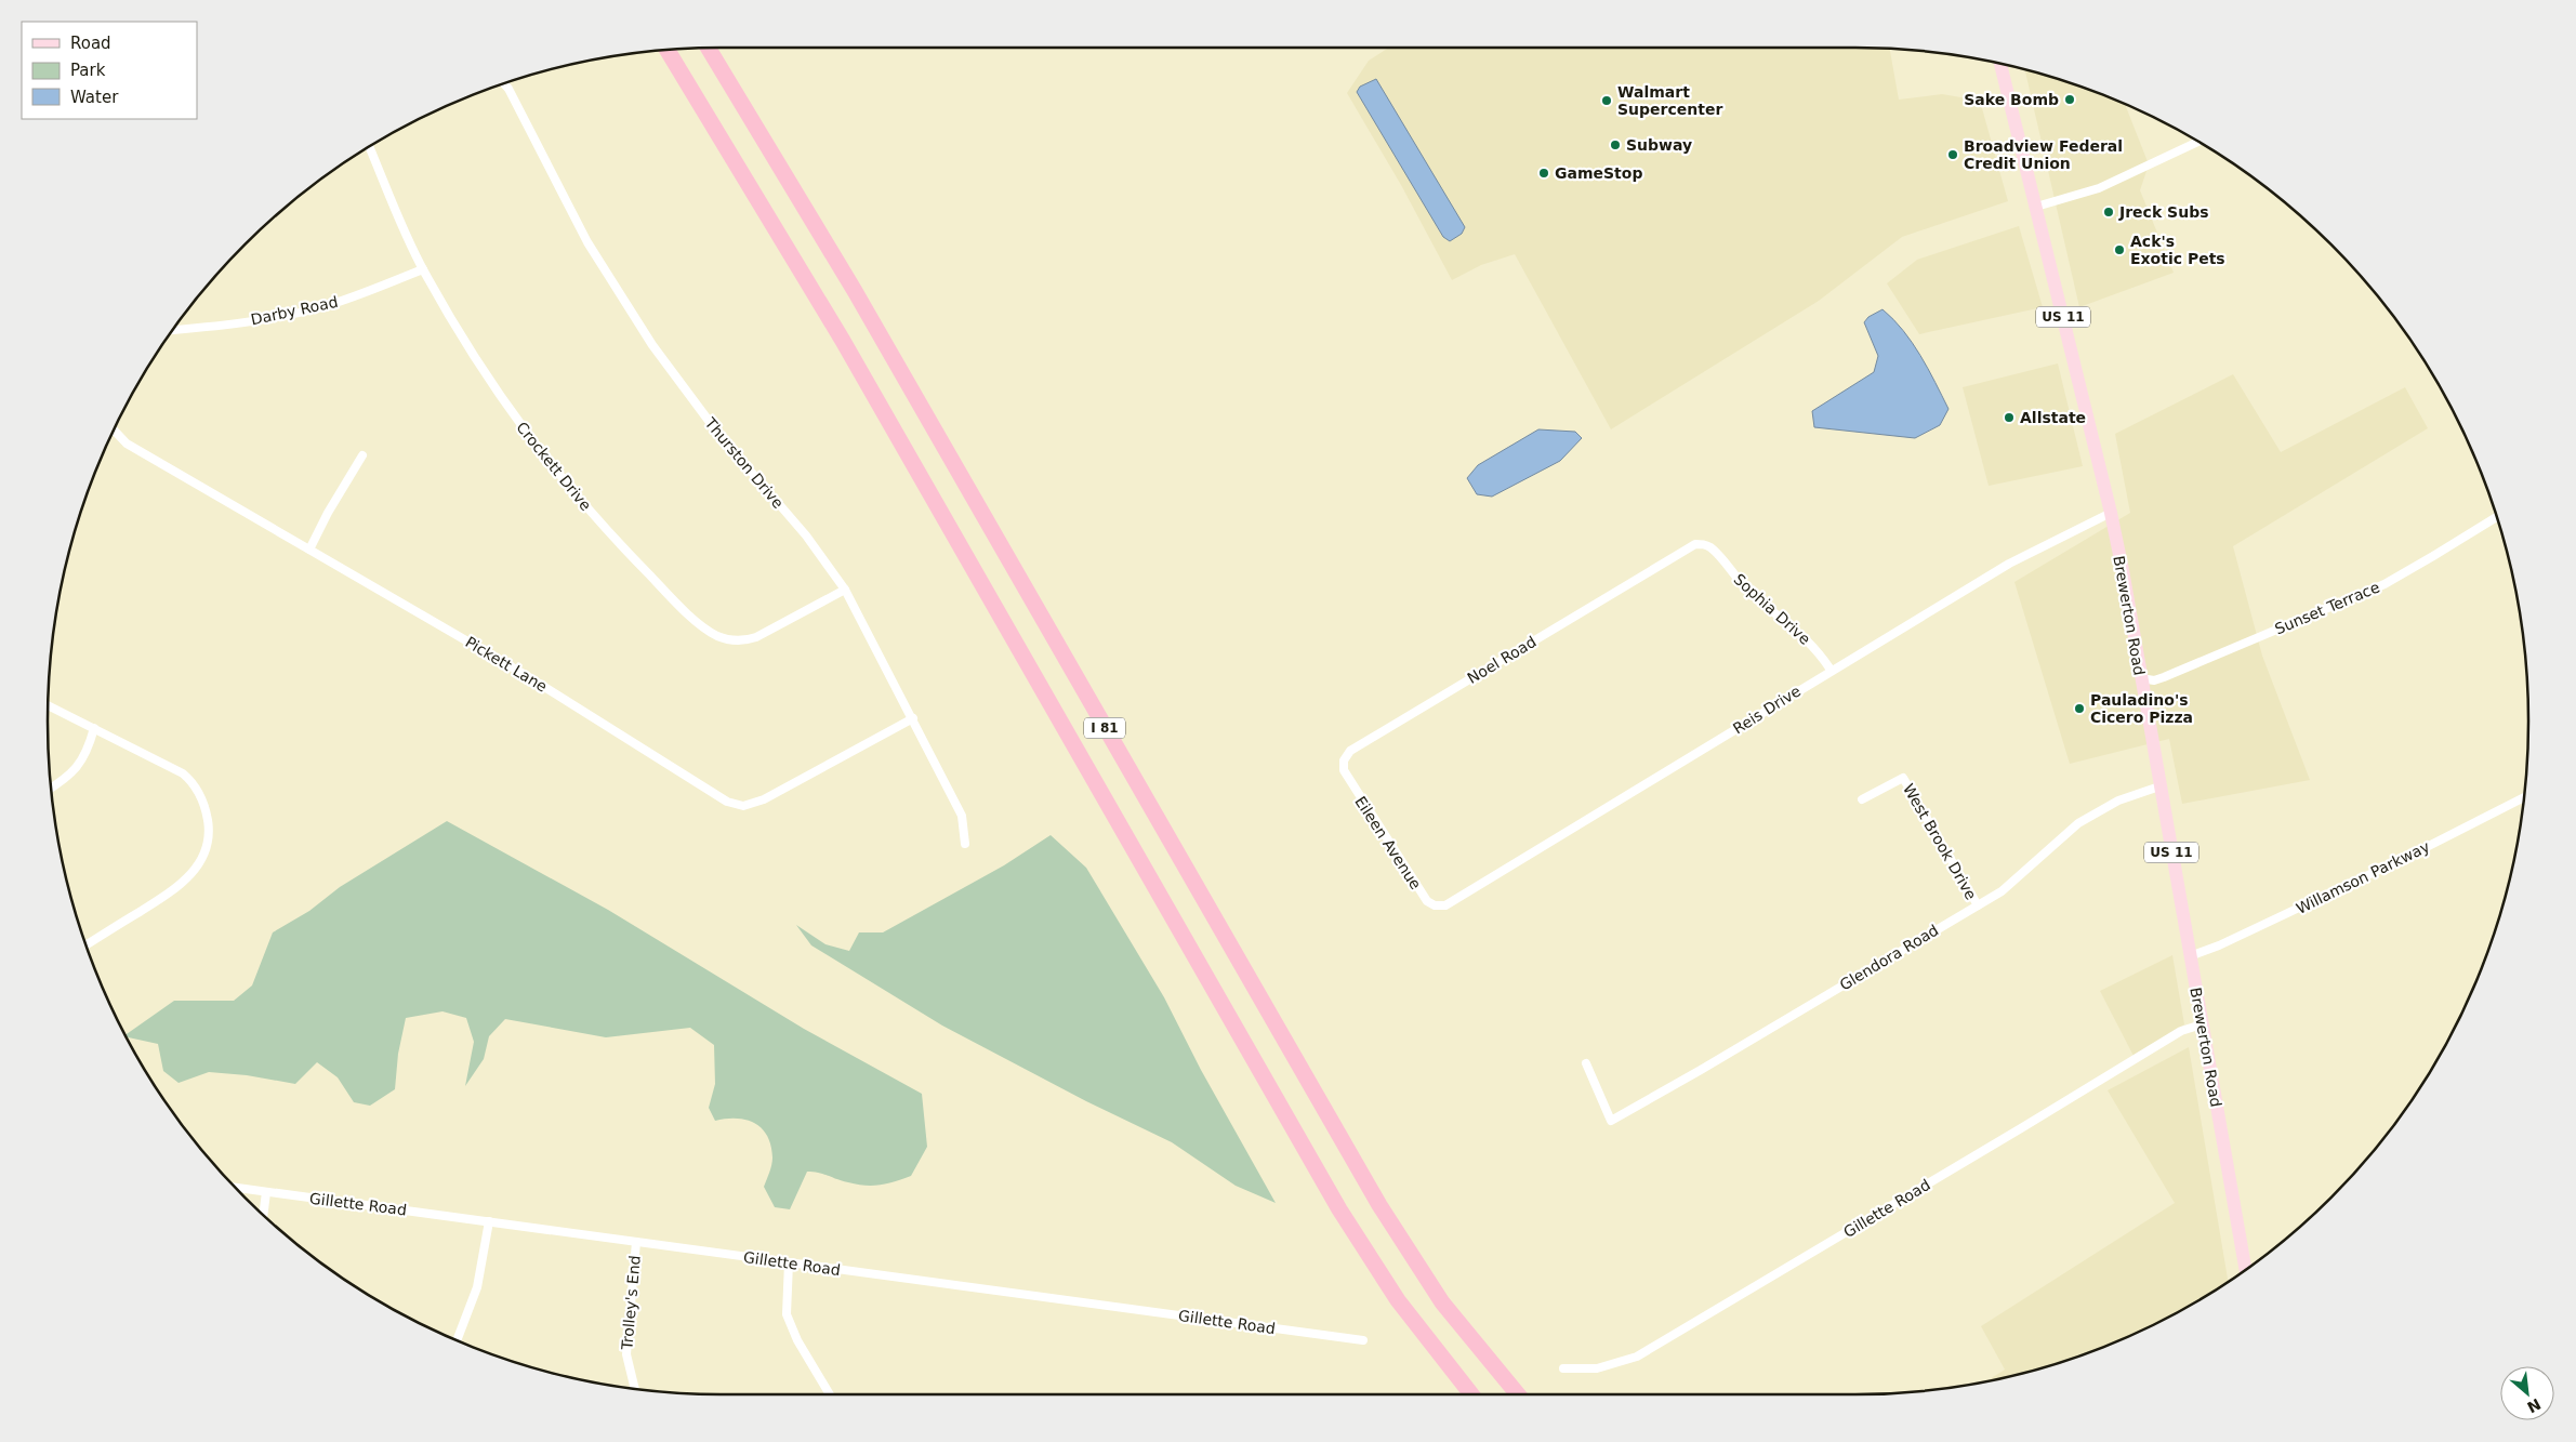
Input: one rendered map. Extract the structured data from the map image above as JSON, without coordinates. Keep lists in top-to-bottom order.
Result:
{
  "streets": {
    "highway": ["I 81"],
    "main road": ["US 11", "Brewerton Road"],
    "street": [
      "Darby Road",
      "Thurston Drive",
      "Crockett Drive",
      "Sunset Terrace",
      "Sophia Drive",
      "Noel Road",
      "Pickett Lane",
      "Reis Drive",
      "West Brook Drive",
      "Eileen Avenue",
      "Willamson Parkway",
      "Glendora Road",
      "Gillette Road",
      "Trolley's End"
    ]
  },
  "crossings": [
    ["Darby Road", "Crockett Drive"],
    ["Thurston Drive", "Crockett Drive"],
    ["Thurston Drive", "Pickett Lane"],
    ["Sunset Terrace", "Brewerton Road"],
    ["Sophia Drive", "Noel Road"],
    ["Sophia Drive", "Reis Drive"],
    ["Brewerton Road", "Reis Drive"],
    ["Brewerton Road", "Willamson Parkway"],
    ["Brewerton Road", "Glendora Road"],
    ["Brewerton Road", "Gillette Road"],
    ["Noel Road", "Eileen Avenue"],
    ["Reis Drive", "Eileen Avenue"],
    ["West Brook Drive", "Glendora Road"],
    ["Gillette Road", "Trolley's End"]
  ],
  "places": [
    "Sake Bomb",
    "Walmart Supercenter",
    "Subway",
    "Broadview Federal Credit Union",
    "GameStop",
    "Jreck Subs",
    "Ack's Exotic Pets",
    "Allstate",
    "Pauladino's Cicero Pizza"
  ],
  "legend": ["Road", "Park", "Water"],
  "north": "bottom right"
}
